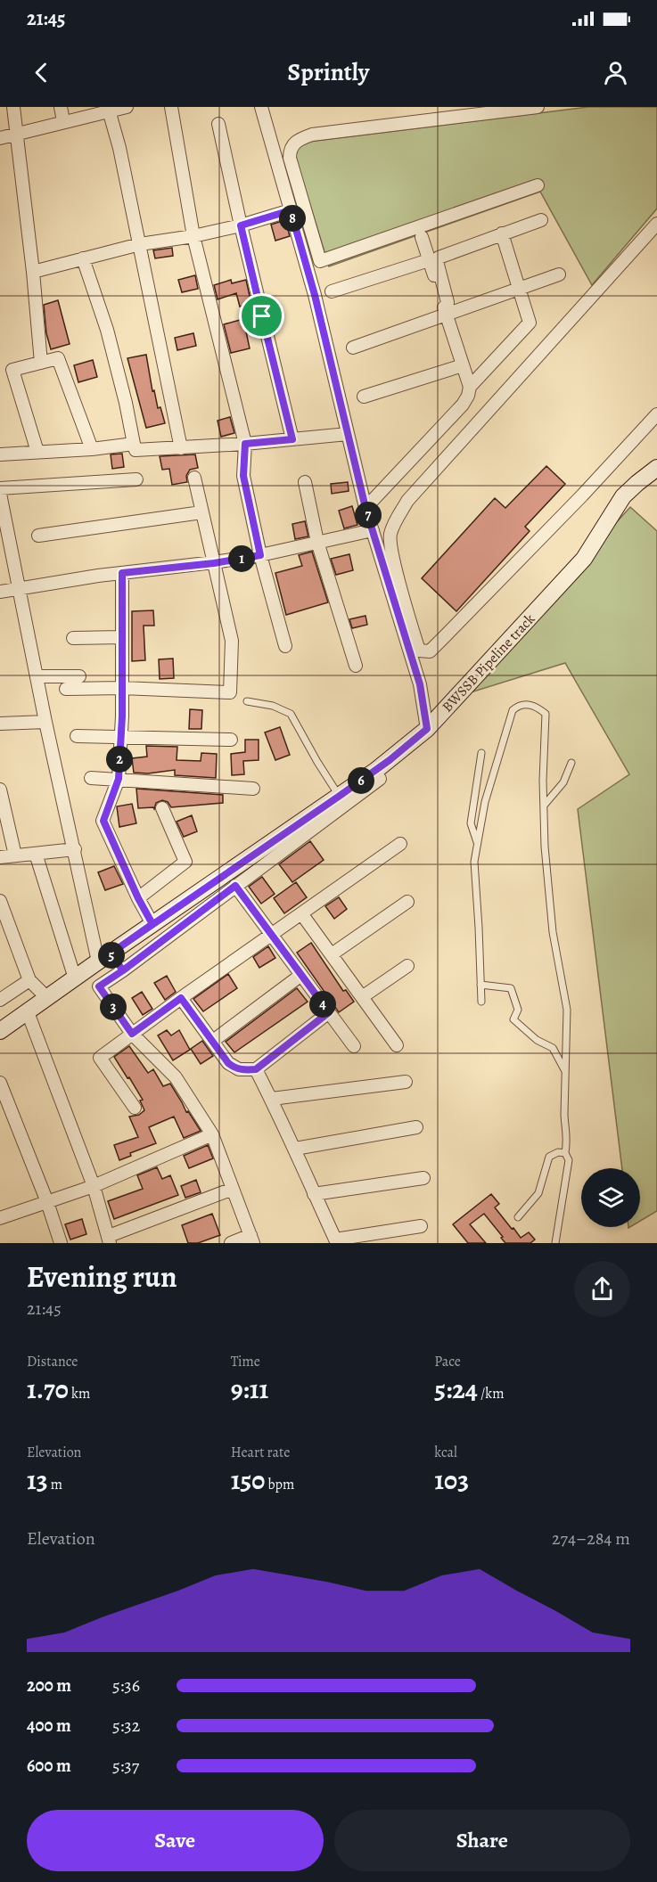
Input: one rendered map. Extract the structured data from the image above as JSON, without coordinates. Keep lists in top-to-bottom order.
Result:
{
  "streets": {
    "street": ["BWSSB Pipeline track"]
  },
  "page": {
    "status": "21:45",
    "header": "Sprintly",
    "pins": [
      "8",
      "7",
      "1",
      "2",
      "6",
      "5",
      "4",
      "3"
    ],
    "heading": ["Evening run", "21:45"],
    "stats": [
      ["Distance", "1.70 km"],
      ["Time", "9:11"],
      ["Pace", "5:24 /km"],
      ["Elevation", "13 m"],
      ["Heart rate", "150 bpm"],
      ["kcal", "103"]
    ],
    "chart": ["Elevation", "274–284 m"],
    "list": [
      {
        "name": "200 m",
        "note": "5:36"
      },
      {
        "name": "400 m",
        "note": "5:32"
      },
      {
        "name": "600 m",
        "note": "5:37"
      }
    ],
    "buttons": ["Save", "Share"]
  }
}
